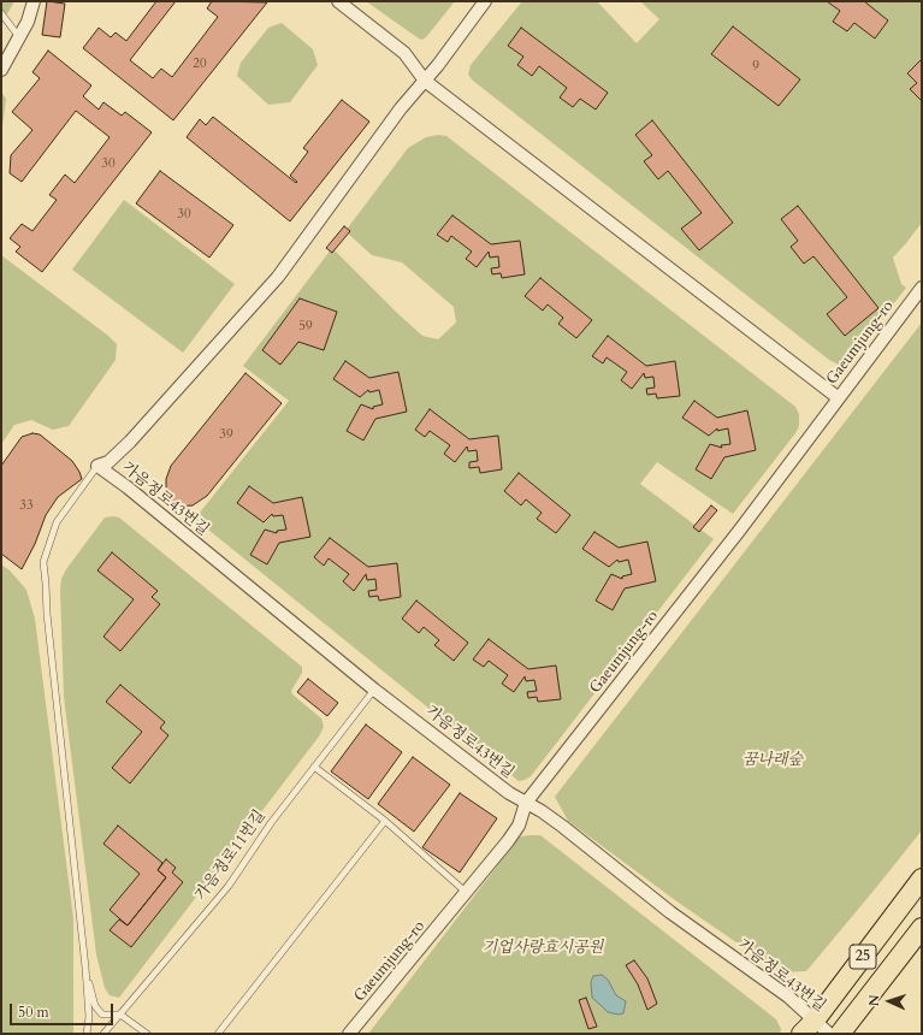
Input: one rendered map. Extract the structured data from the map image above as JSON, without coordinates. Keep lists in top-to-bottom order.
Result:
{
  "streets": {
    "main road": ["25"],
    "street": ["Gaeumjung-ro", "가음정로43번길"],
    "lane": ["가음정로11번길"]
  },
  "crossings": [
    ["Gaeumjung-ro", "가음정로43번길"],
    ["가음정로43번길", "가음정로11번길"],
    ["가음정로43번길", "25"]
  ],
  "parks": ["꿈나래숲", "기업사랑효시공원"],
  "house_numbers": [
    "20",
    "9",
    "30",
    "30",
    "59",
    "39",
    "33"
  ],
  "scale_bar": "50 m",
  "north": "left"
}
